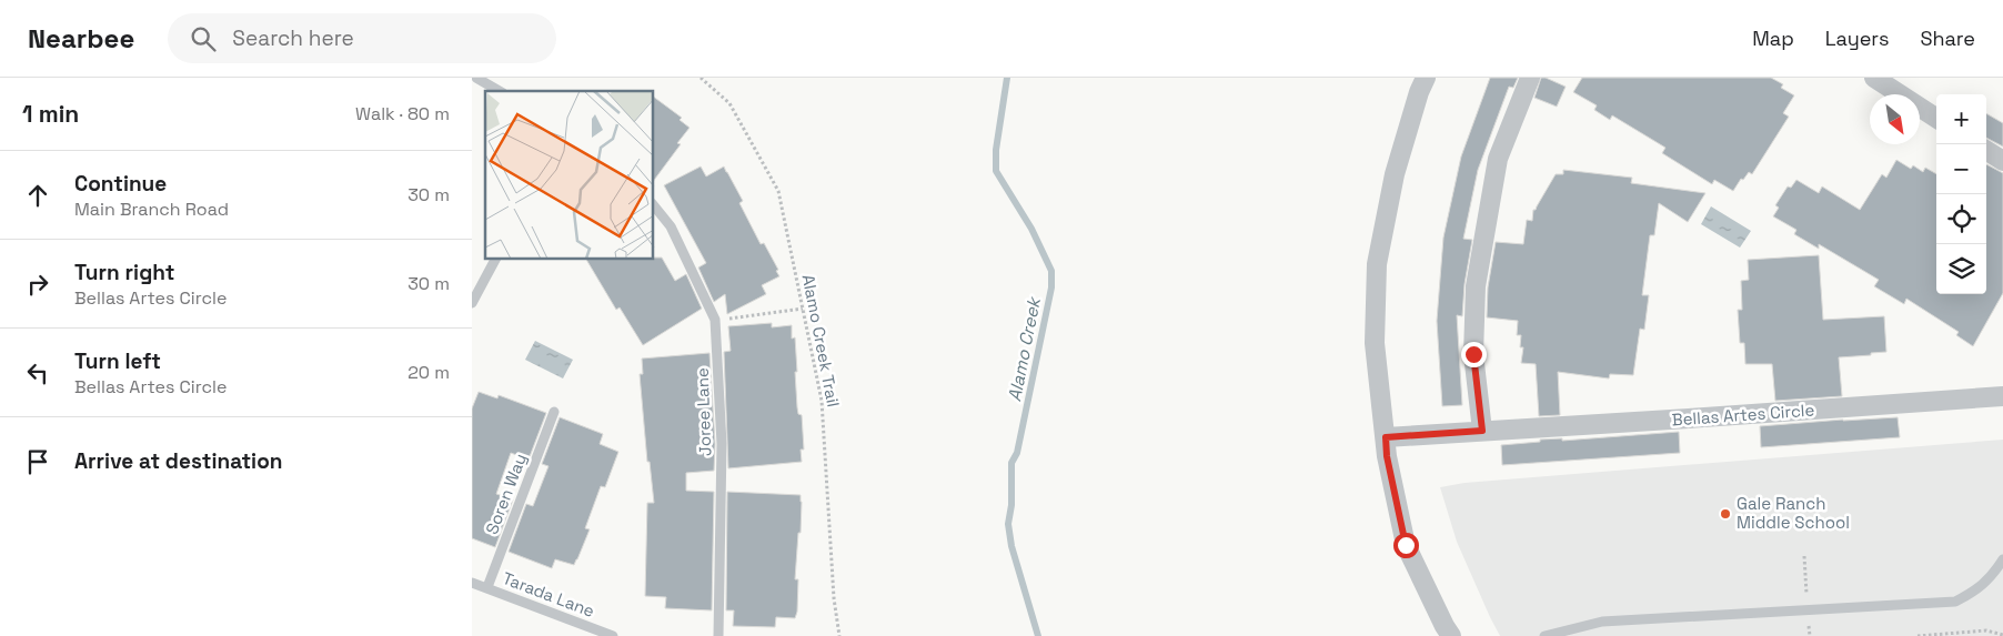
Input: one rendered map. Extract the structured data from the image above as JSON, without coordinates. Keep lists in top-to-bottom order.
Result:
{
  "streets": {
    "street": ["Bellas Artes Circle"],
    "lane": ["Joree Lane", "Soren Way", "Tarada Lane"],
    "path": ["Alamo Creek Trail"]
  },
  "crossings": [
    ["Soren Way", "Tarada Lane"]
  ],
  "water": ["Alamo Creek"],
  "places": ["Gale Ranch Middle School"],
  "north": "bottom right",
  "page": {
    "header": "Nearbee",
    "search": "Search here",
    "nav": ["Map", "Layers", "Share"],
    "heading": ["1 min", "Walk · 80 m"],
    "map_buttons": ["+", "−"],
    "list": [
      ["Continue", "Main Branch Road", "30 m"],
      ["Turn right", "Bellas Artes Circle", "30 m"],
      ["Turn left", "Bellas Artes Circle", "20 m"],
      "Arrive at destination"
    ]
  }
}
